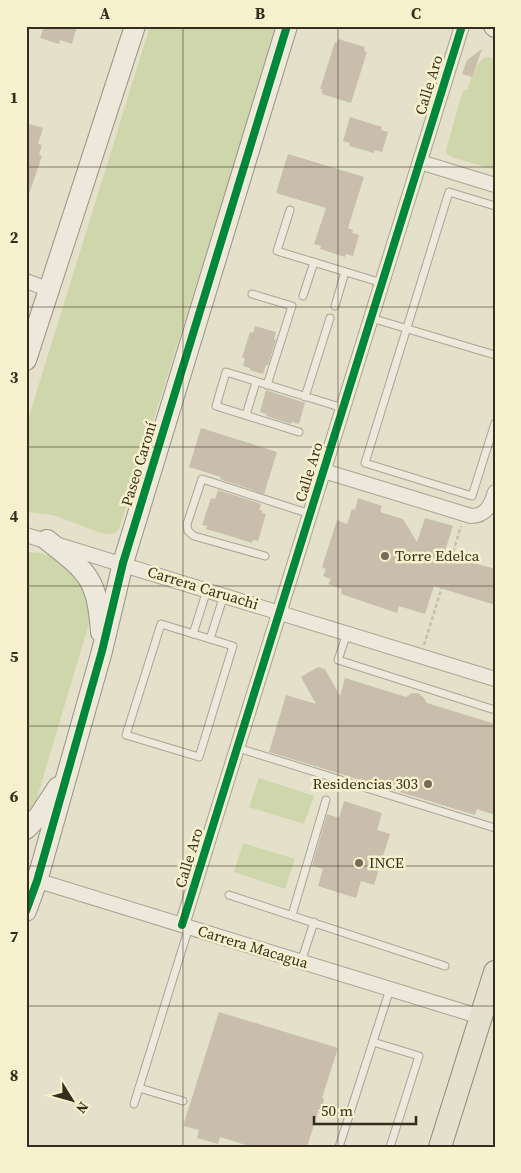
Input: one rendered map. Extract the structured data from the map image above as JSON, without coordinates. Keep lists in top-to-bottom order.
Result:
{
  "streets": {
    "street": [
      "Calle Aro",
      "Paseo Caroní",
      "Carrera Caruachi",
      "Carrera Macagua"
    ]
  },
  "crossings": [
    ["Calle Aro", "Carrera Caruachi"],
    ["Calle Aro", "Carrera Macagua"],
    ["Paseo Caroní", "Carrera Caruachi"],
    ["Paseo Caroní", "Carrera Macagua"]
  ],
  "places": ["Torre Edelca", "Residencias 303", "INCE"],
  "scale_bar": "50 m",
  "north": "bottom right",
  "grid": {
    "columns": ["A", "B", "C"],
    "rows": [
      "1",
      "2",
      "3",
      "4",
      "5",
      "6",
      "7",
      "8"
    ]
  }
}
